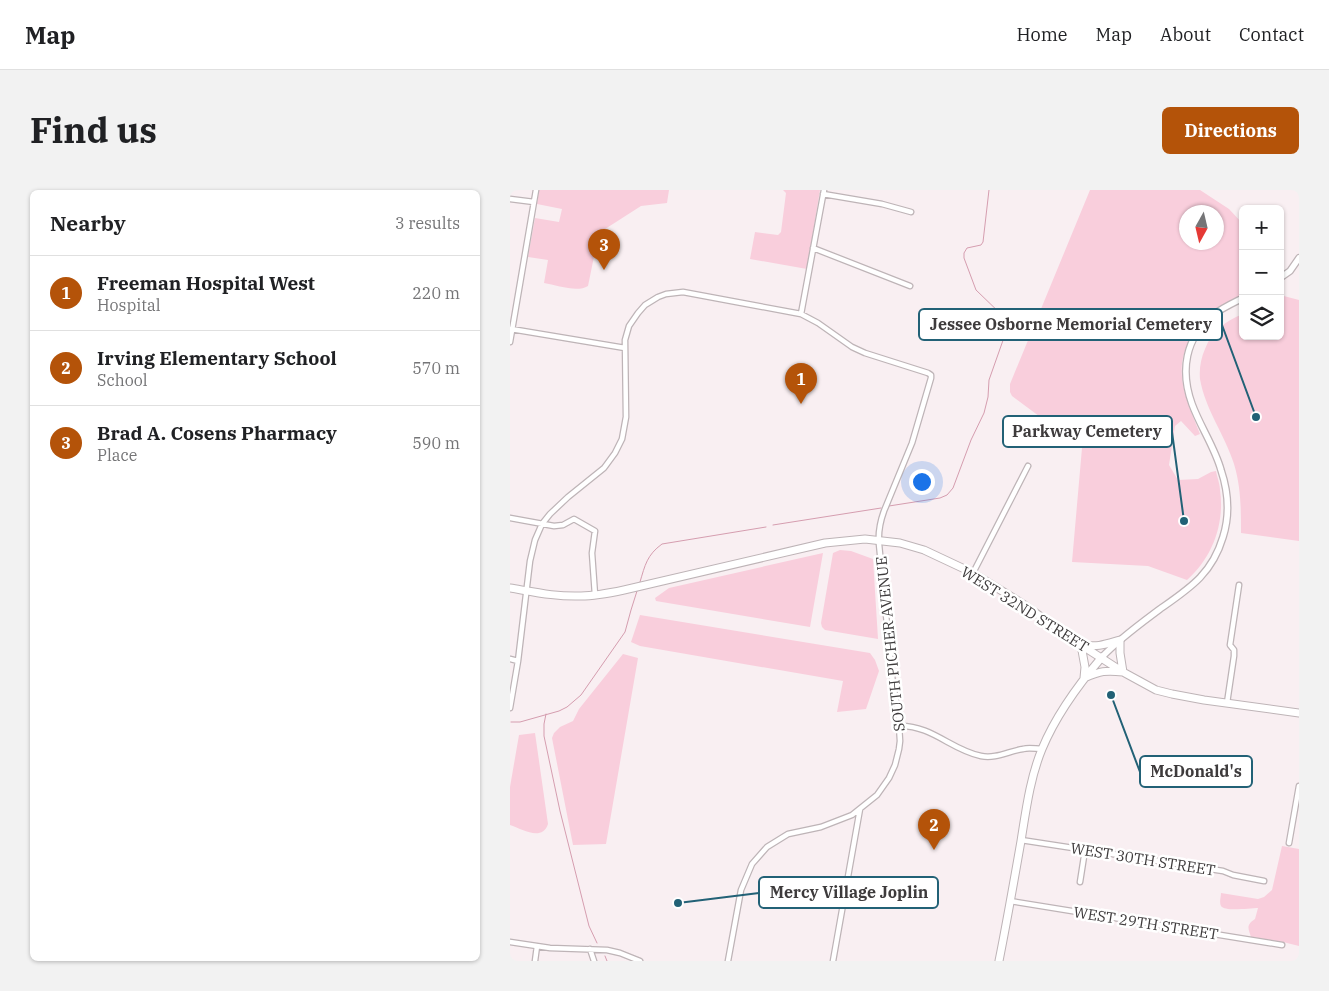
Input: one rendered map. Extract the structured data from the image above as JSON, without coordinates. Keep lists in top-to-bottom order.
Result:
{
  "streets": {
    "main road": ["WEST 32ND STREET"],
    "street": ["SOUTH PICHER AVENUE", "WEST 30TH STREET", "WEST 29TH STREET"]
  },
  "crossings": [
    ["WEST 32ND STREET", "SOUTH PICHER AVENUE"]
  ],
  "places": [
    "Jessee Osborne Memorial Cemetery",
    "Parkway Cemetery",
    "McDonald's",
    "Mercy Village Joplin"
  ],
  "north": "bottom",
  "page": {
    "header": "Map",
    "nav": [
      "Home",
      "Map",
      "About",
      "Contact"
    ],
    "title": "Find us",
    "buttons": "Directions",
    "heading": ["Nearby", "3 results"],
    "map_buttons": ["+", "−"],
    "pins": ["3", "1", "2"],
    "list": [
      {
        "mark": "1",
        "name": "Freeman Hospital West",
        "note": "Hospital",
        "value": "220 m"
      },
      {
        "mark": "2",
        "name": "Irving Elementary School",
        "note": "School",
        "value": "570 m"
      },
      {
        "mark": "3",
        "name": "Brad A. Cosens Pharmacy",
        "note": "Place",
        "value": "590 m"
      }
    ]
  }
}
